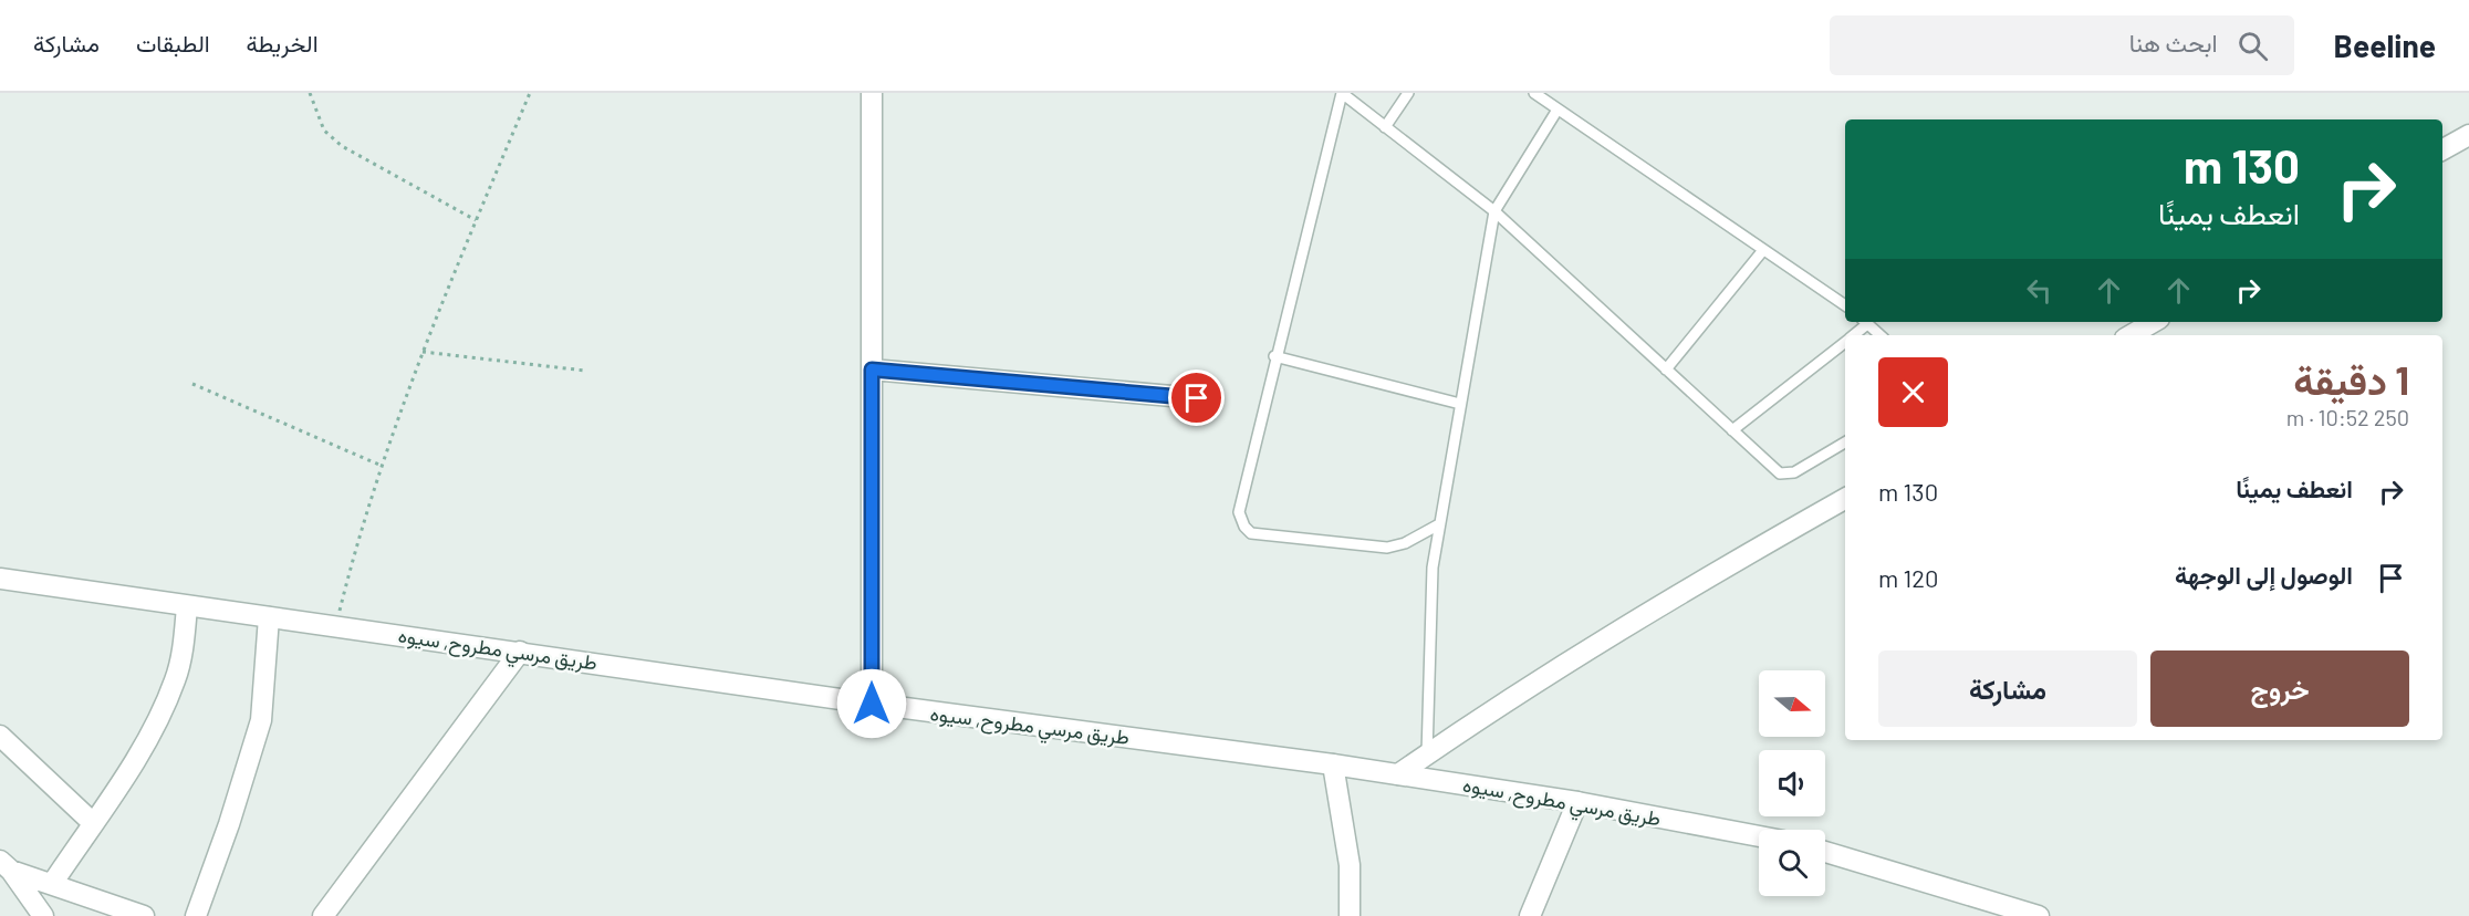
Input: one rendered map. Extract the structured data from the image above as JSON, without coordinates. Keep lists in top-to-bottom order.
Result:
{
  "streets": {
    "street": ["طريق مرسي مطروح, سيوه"]
  },
  "north": "right",
  "page": {
    "header": "Beeline",
    "search": "ابحث هنا",
    "nav": ["الخريطة", "الطبقات", "مشاركة"],
    "turn": ["130 m", "انعطف يمينًا"],
    "heading": ["1 دقيقة", "250 m · 10:52"],
    "list": [
      {
        "name": "انعطف يمينًا",
        "value": "130 m"
      },
      {
        "name": "الوصول إلى الوجهة",
        "value": "120 m"
      }
    ],
    "buttons": ["خروج", "مشاركة"]
  }
}
